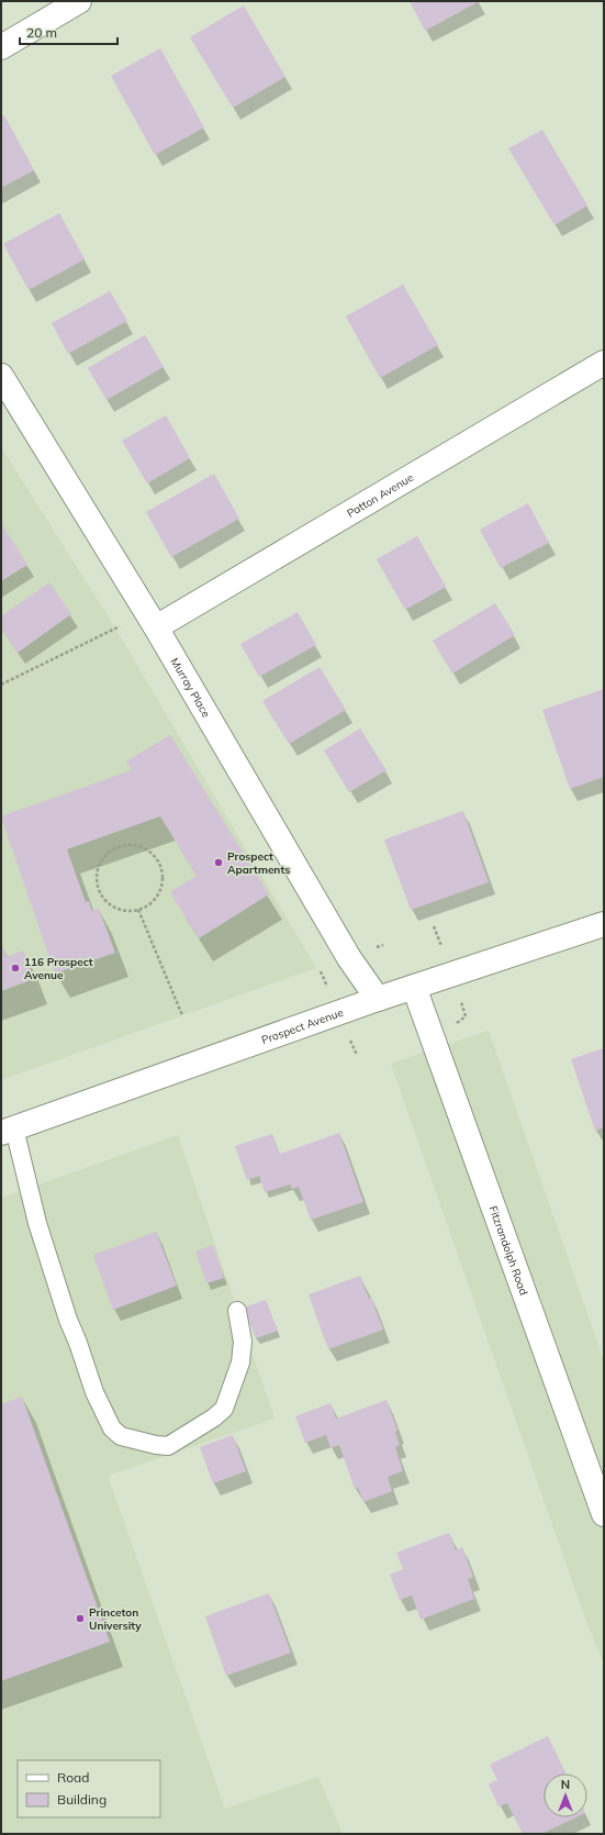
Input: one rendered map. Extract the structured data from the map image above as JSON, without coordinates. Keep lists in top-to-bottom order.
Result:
{
  "streets": {
    "street": [
      "Patton Avenue",
      "Murray Place",
      "Prospect Avenue",
      "Fitzrandolph Road"
    ]
  },
  "crossings": [
    ["Patton Avenue", "Murray Place"],
    ["Murray Place", "Prospect Avenue"],
    ["Prospect Avenue", "Fitzrandolph Road"]
  ],
  "places": ["Prospect Apartments", "116 Prospect Avenue", "Princeton University"],
  "legend": ["Road", "Building"],
  "scale_bar": "20 m",
  "north": "top"
}
